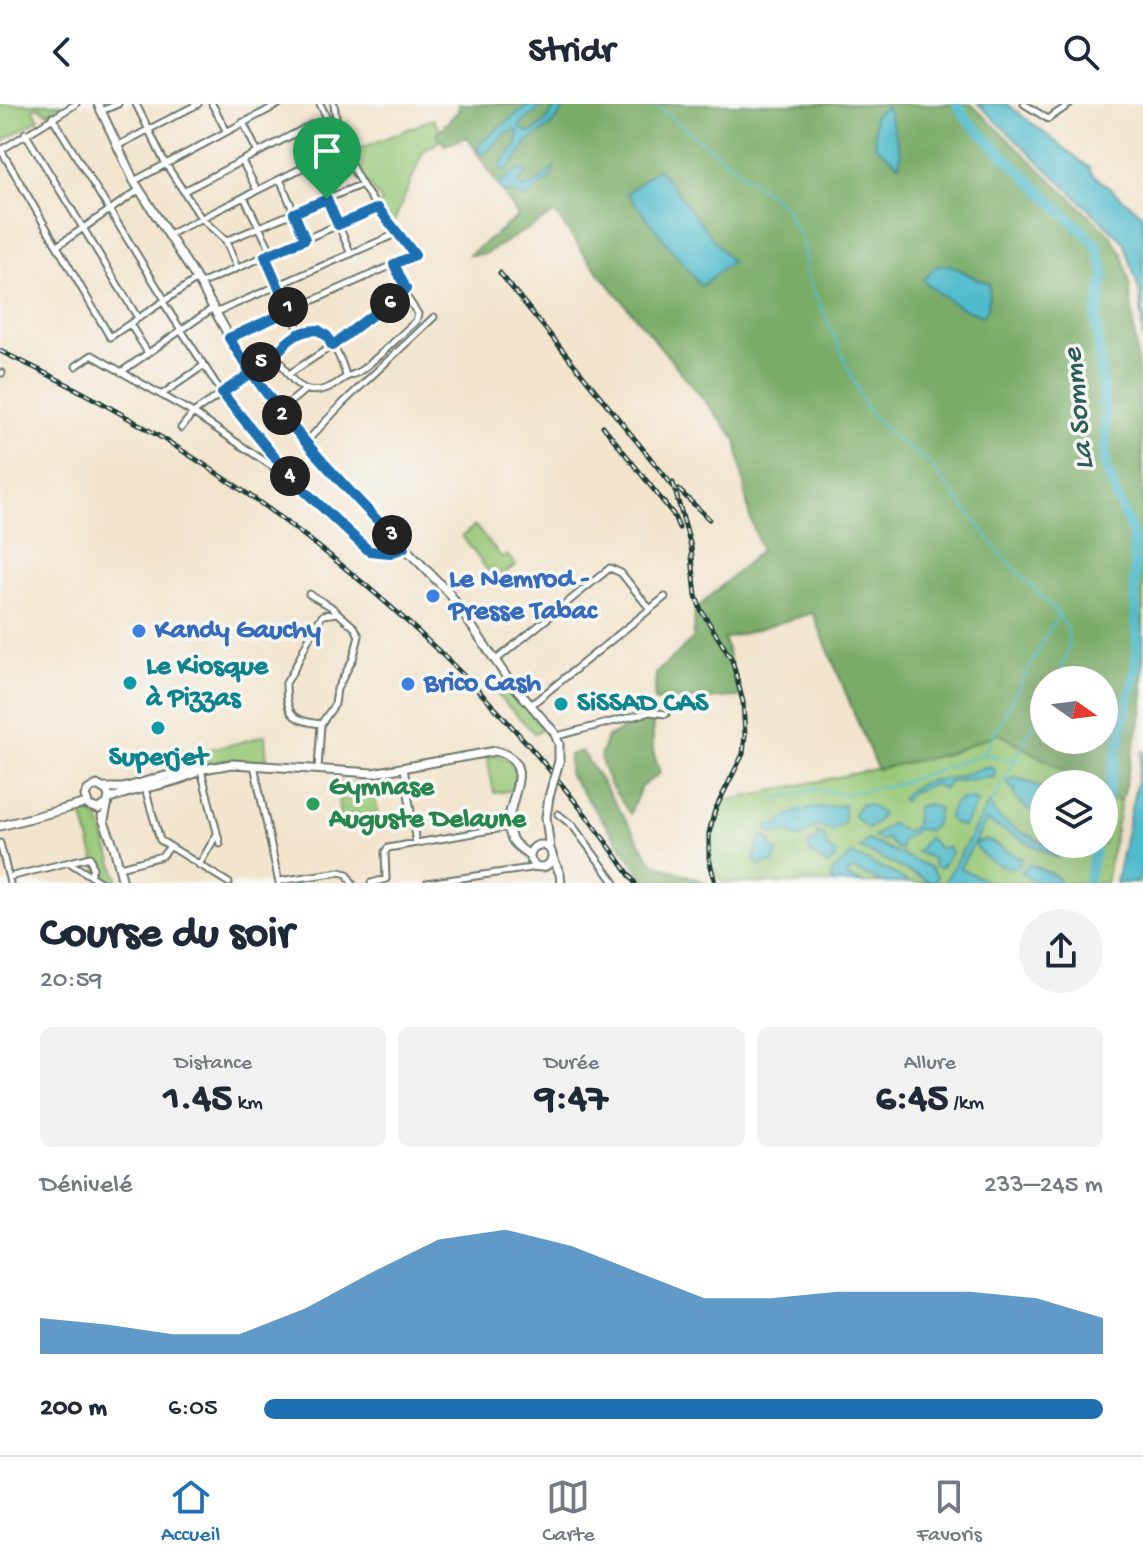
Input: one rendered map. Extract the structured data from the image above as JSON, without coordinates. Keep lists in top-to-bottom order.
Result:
{
  "water": ["La Somme"],
  "places": [
    "Le Nemrod - Presse Tabac",
    "Kandy Gauchy",
    "Le Kiosque à Pizzas",
    "Brico Cash",
    "SiSSAD CAS",
    "Superjet",
    "Gymnase Auguste Delaune"
  ],
  "north": "right",
  "page": {
    "header": "Stridr",
    "pins": [
      "6",
      "1",
      "5",
      "2",
      "4",
      "3"
    ],
    "heading": ["Course du soir", "20:59"],
    "stats": [
      ["Distance", "1.45 km"],
      ["Durée", "9:47"],
      ["Allure", "6:45 /km"]
    ],
    "chart": ["Dénivelé", "233–245 m"],
    "list": [
      {
        "name": "200 m",
        "note": "6:05"
      }
    ],
    "tabs": ["Accueil", "Carte", "Favoris"]
  }
}
